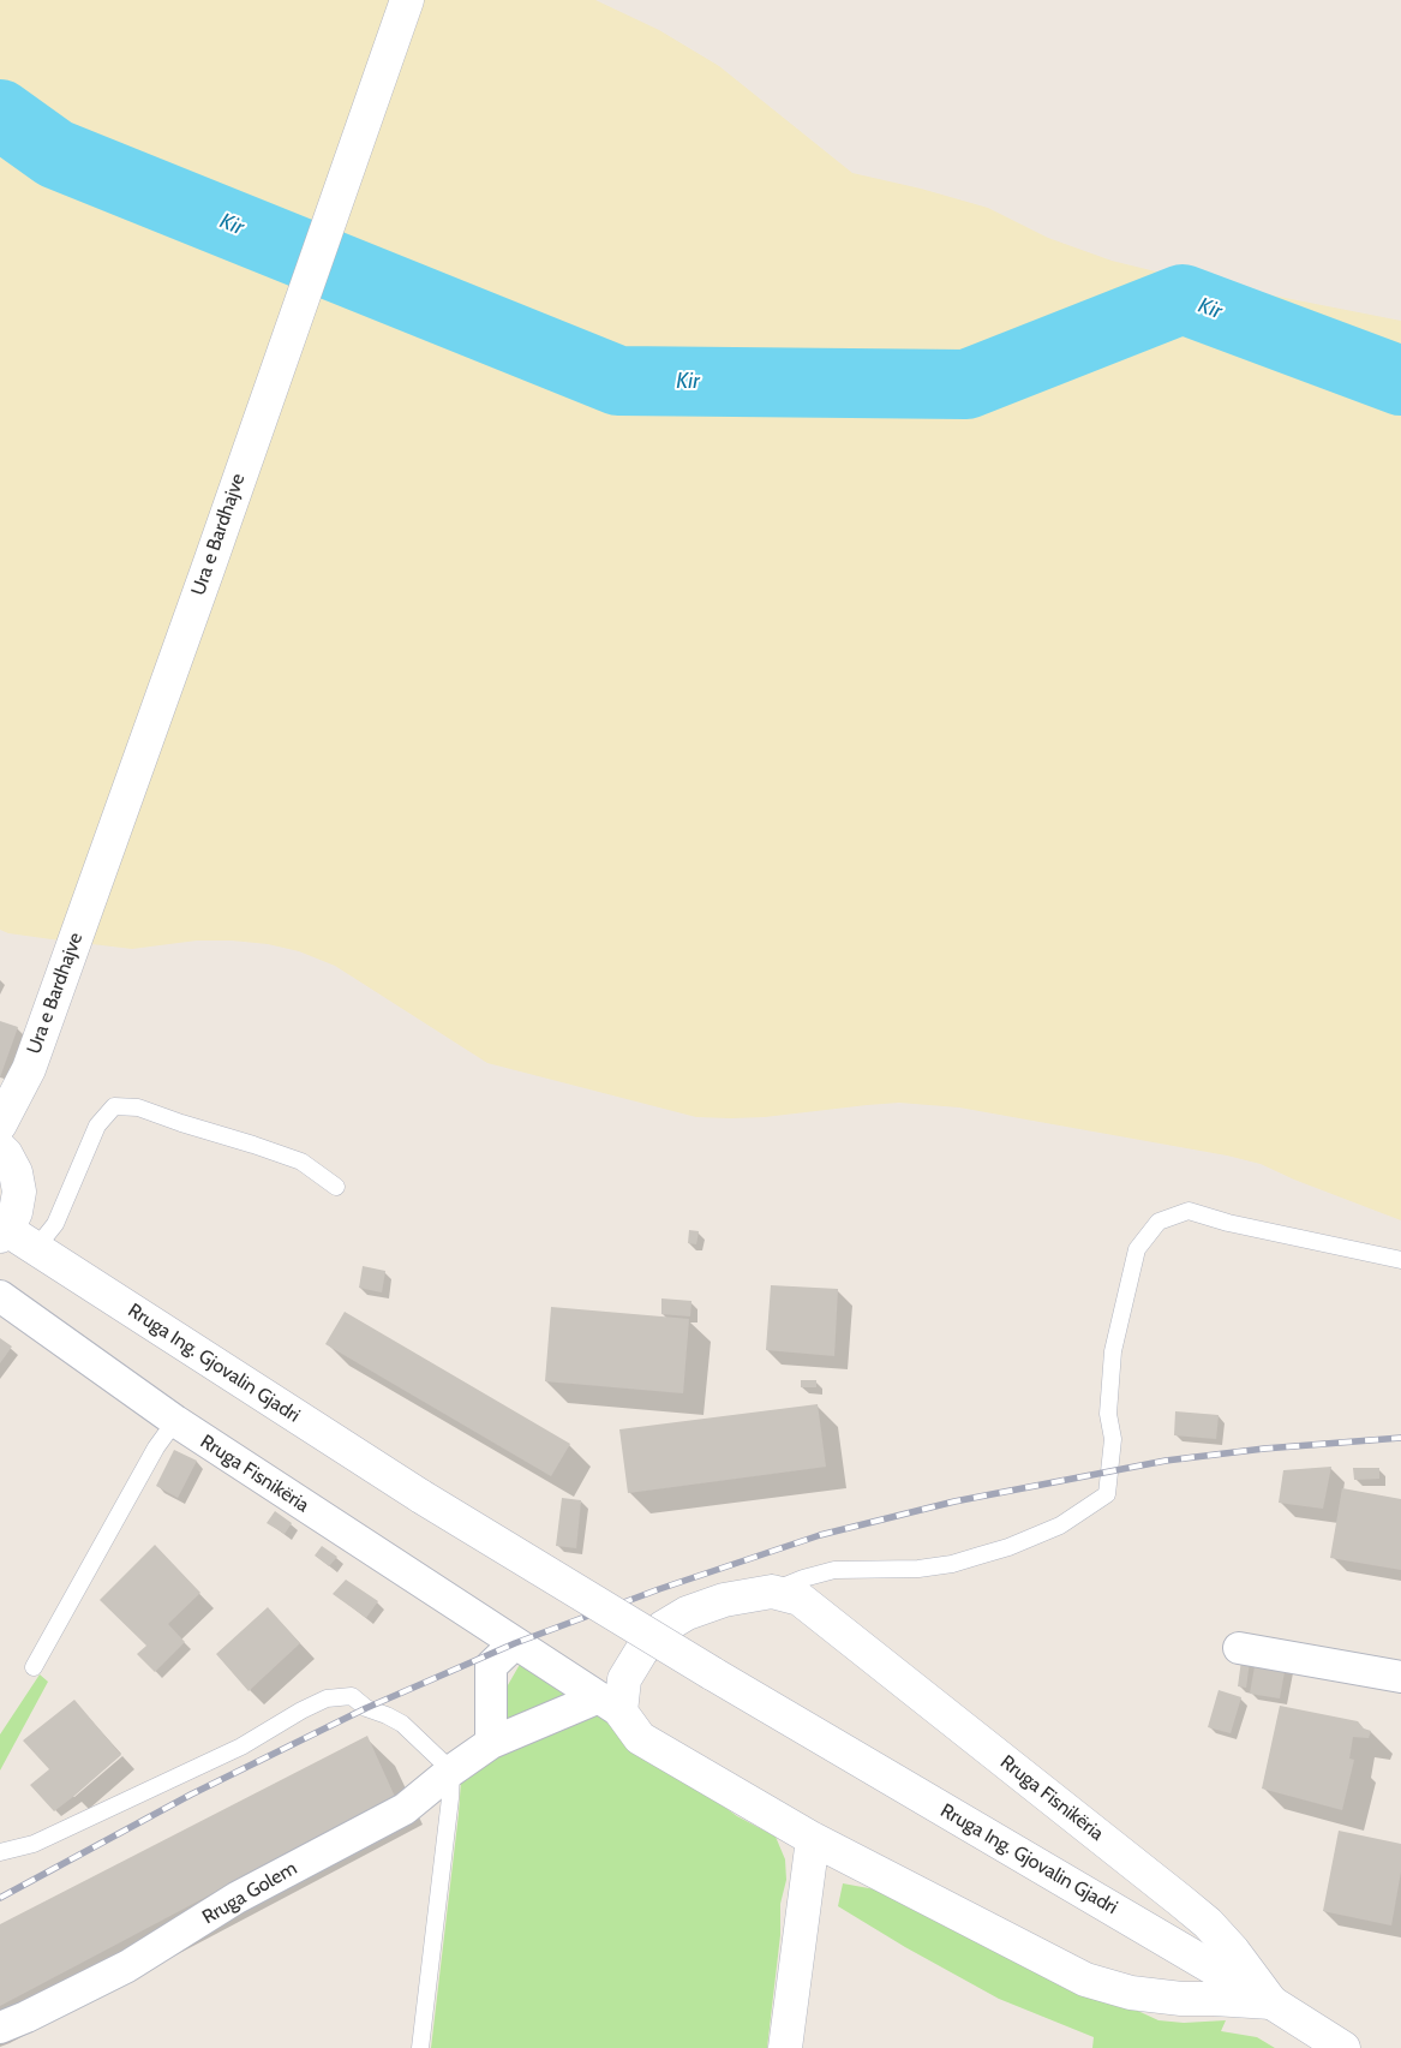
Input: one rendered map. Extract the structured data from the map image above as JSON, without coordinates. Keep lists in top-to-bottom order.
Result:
{
  "streets": {
    "street": [
      "Ura e Bardhajve",
      "Rruga Ing. Gjovalin Gjadri",
      "Rruga Fisnikëria",
      "Rruga Golem"
    ]
  },
  "crossings": [
    ["Rruga Ing. Gjovalin Gjadri", "Rruga Fisnikëria"],
    ["Rruga Fisnikëria", "Rruga Golem"]
  ],
  "water": ["Kir"]
}
